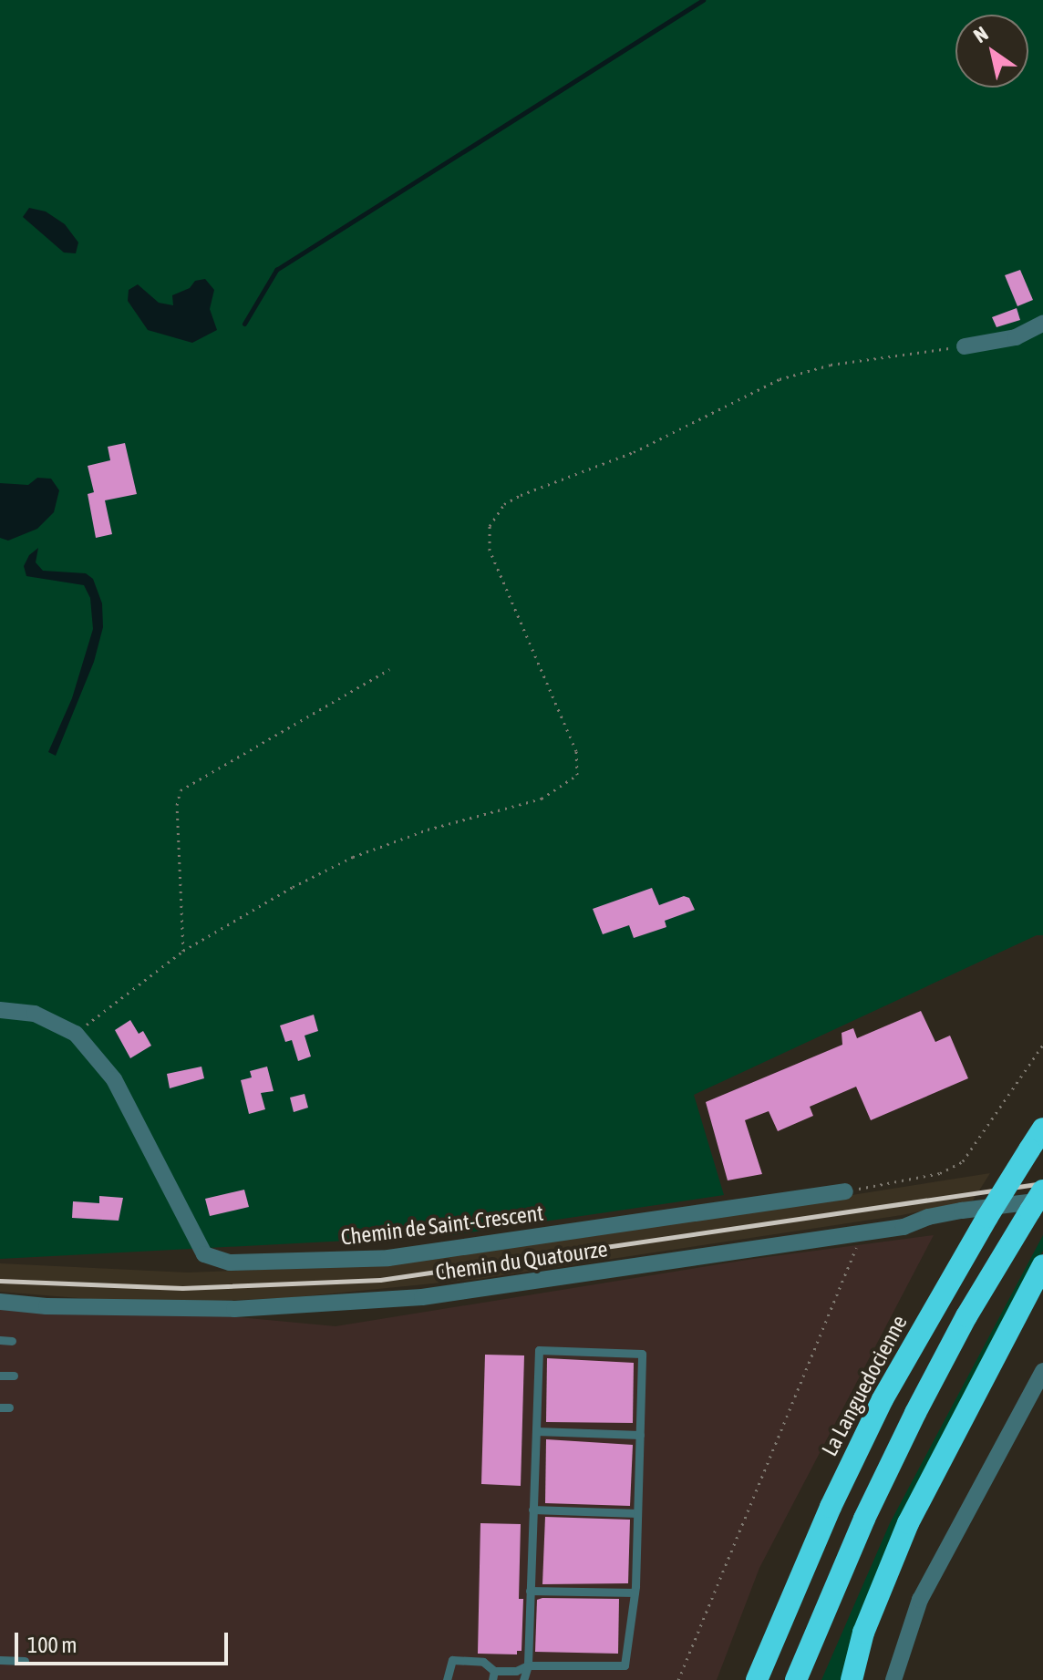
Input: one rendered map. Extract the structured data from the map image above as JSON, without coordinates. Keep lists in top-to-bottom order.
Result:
{
  "streets": {
    "highway": ["La Languedocienne"],
    "street": ["Chemin de Saint-Crescent", "Chemin du Quatourze"]
  },
  "scale_bar": "100 m",
  "north": "top left"
}
